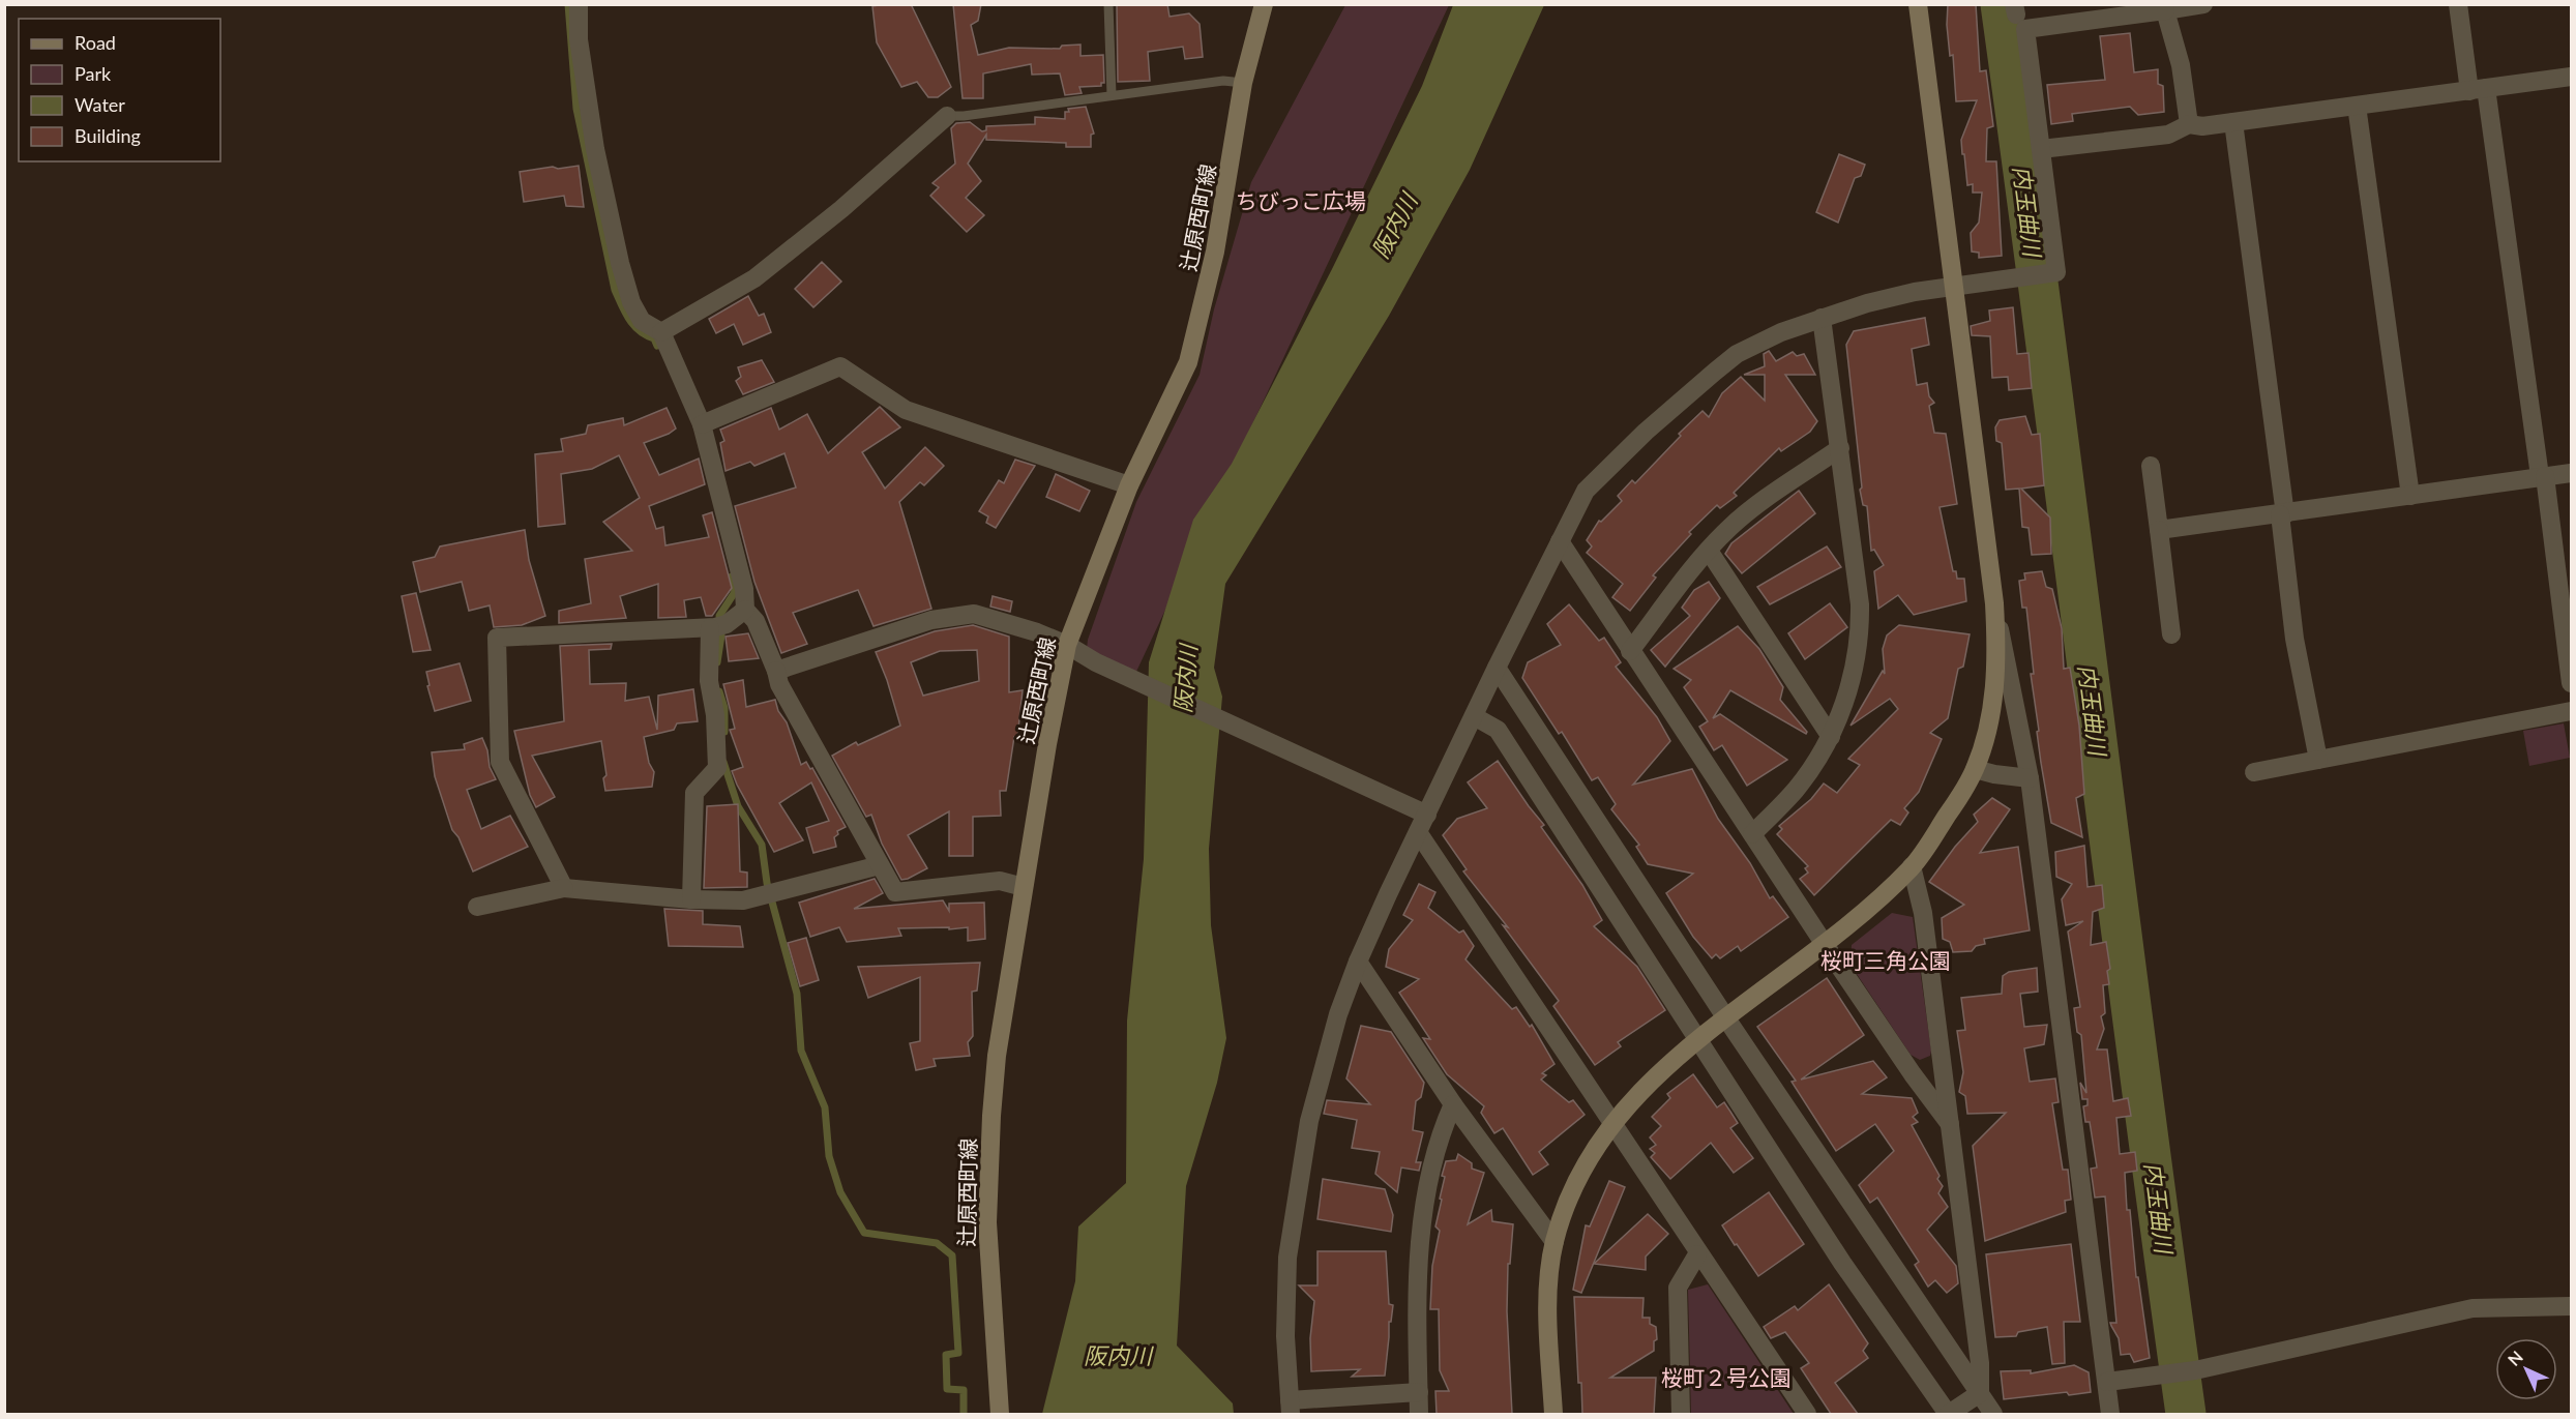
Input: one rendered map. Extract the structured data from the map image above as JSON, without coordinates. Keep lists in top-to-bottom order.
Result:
{
  "streets": {
    "street": ["辻原西町線"]
  },
  "water": ["内玉曲川", "阪内川"],
  "parks": ["ちびっこ広場", "桜町三角公園", "桜町２号公園"],
  "legend": [
    "Road",
    "Park",
    "Water",
    "Building"
  ],
  "north": "top left"
}
